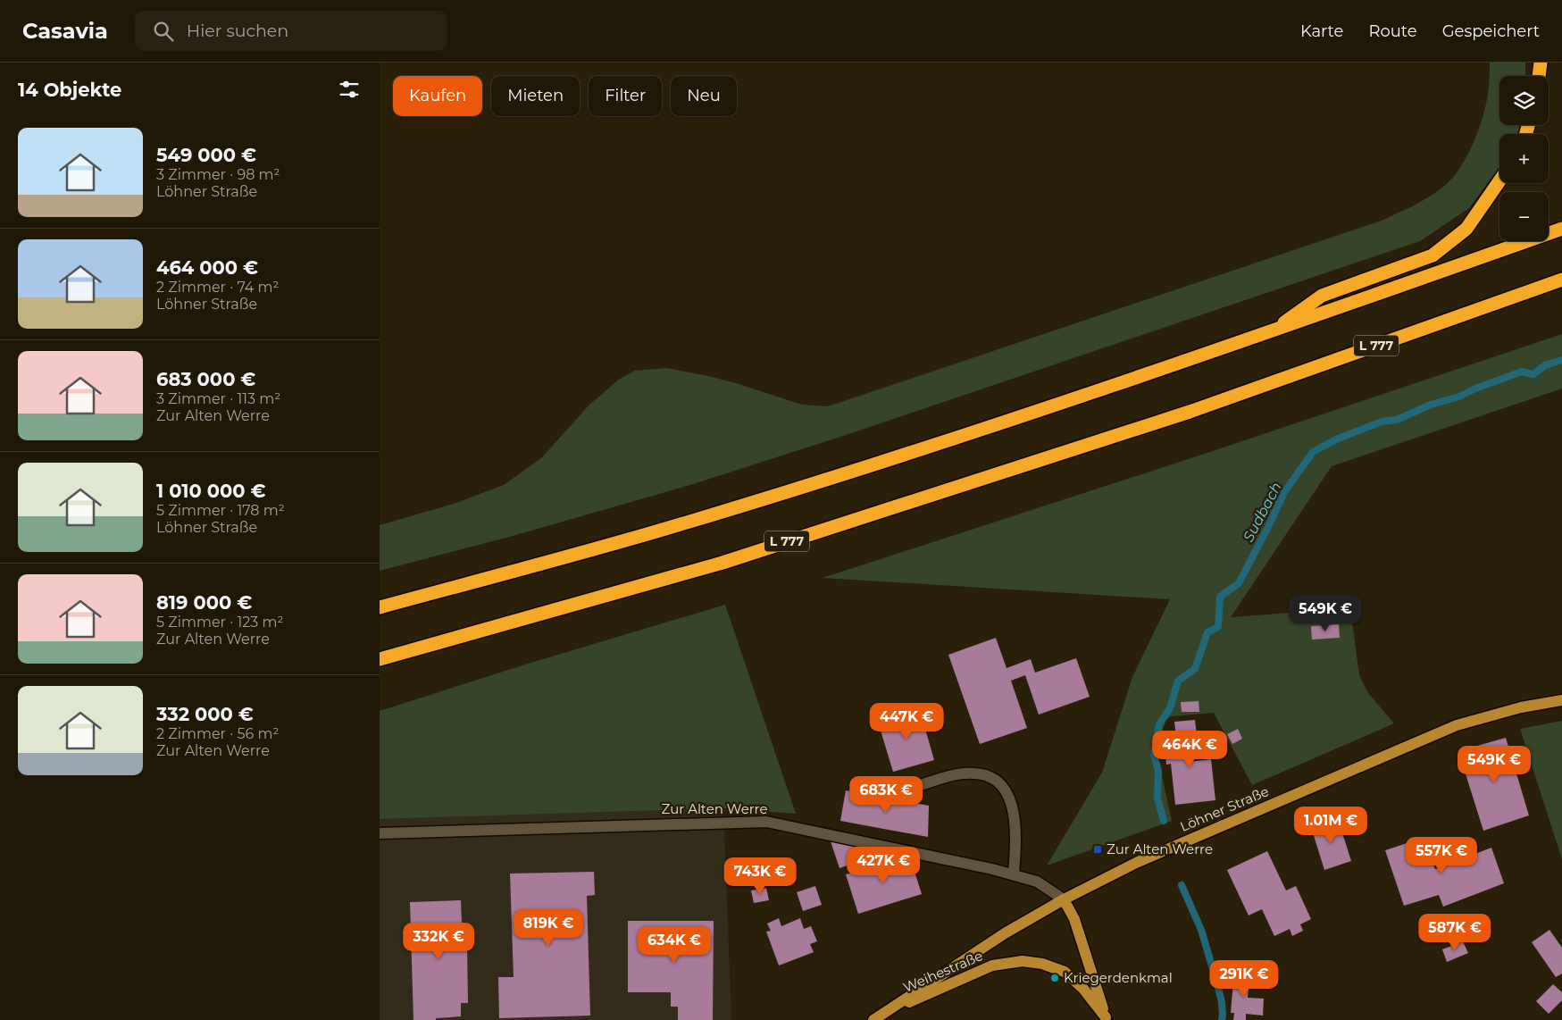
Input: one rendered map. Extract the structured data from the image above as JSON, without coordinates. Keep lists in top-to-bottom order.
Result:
{
  "streets": {
    "highway": ["L 777"],
    "main road": ["Löhner Straße", "Weihestraße"],
    "street": ["Zur Alten Werre"]
  },
  "crossings": [
    ["Zur Alten Werre", "Löhner Straße"],
    ["Zur Alten Werre", "Weihestraße"],
    ["Löhner Straße", "Weihestraße"]
  ],
  "water": ["Sudbach"],
  "places": {
    "transit": ["Zur Alten Werre"],
    "other": ["Kriegerdenkmal"]
  },
  "page": {
    "header": "Casavia",
    "search": "Hier suchen",
    "nav": ["Karte", "Route", "Gespeichert"],
    "heading": "14 Objekte",
    "map_buttons": ["+", "−"],
    "chip": [
      "Kaufen",
      "Mieten",
      "Filter",
      "Neu"
    ],
    "list": [
      {
        "name": "549 000 €",
        "note": "3 Zimmer · 98 m² · Löhner Straße"
      },
      {
        "name": "464 000 €",
        "note": "2 Zimmer · 74 m² · Löhner Straße"
      },
      {
        "name": "683 000 €",
        "note": "3 Zimmer · 113 m² · Zur Alten Werre"
      },
      {
        "name": "1 010 000 €",
        "note": "5 Zimmer · 178 m² · Löhner Straße"
      },
      {
        "name": "819 000 €",
        "note": "5 Zimmer · 123 m² · Zur Alten Werre"
      },
      {
        "name": "332 000 €",
        "note": "2 Zimmer · 56 m² · Zur Alten Werre"
      }
    ],
    "price": [
      "549K €",
      "447K €",
      "464K €",
      "549K €",
      "683K €",
      "1.01M €",
      "557K €",
      "427K €",
      "743K €",
      "819K €",
      "587K €",
      "332K €",
      "634K €",
      "291K €"
    ]
  }
}
